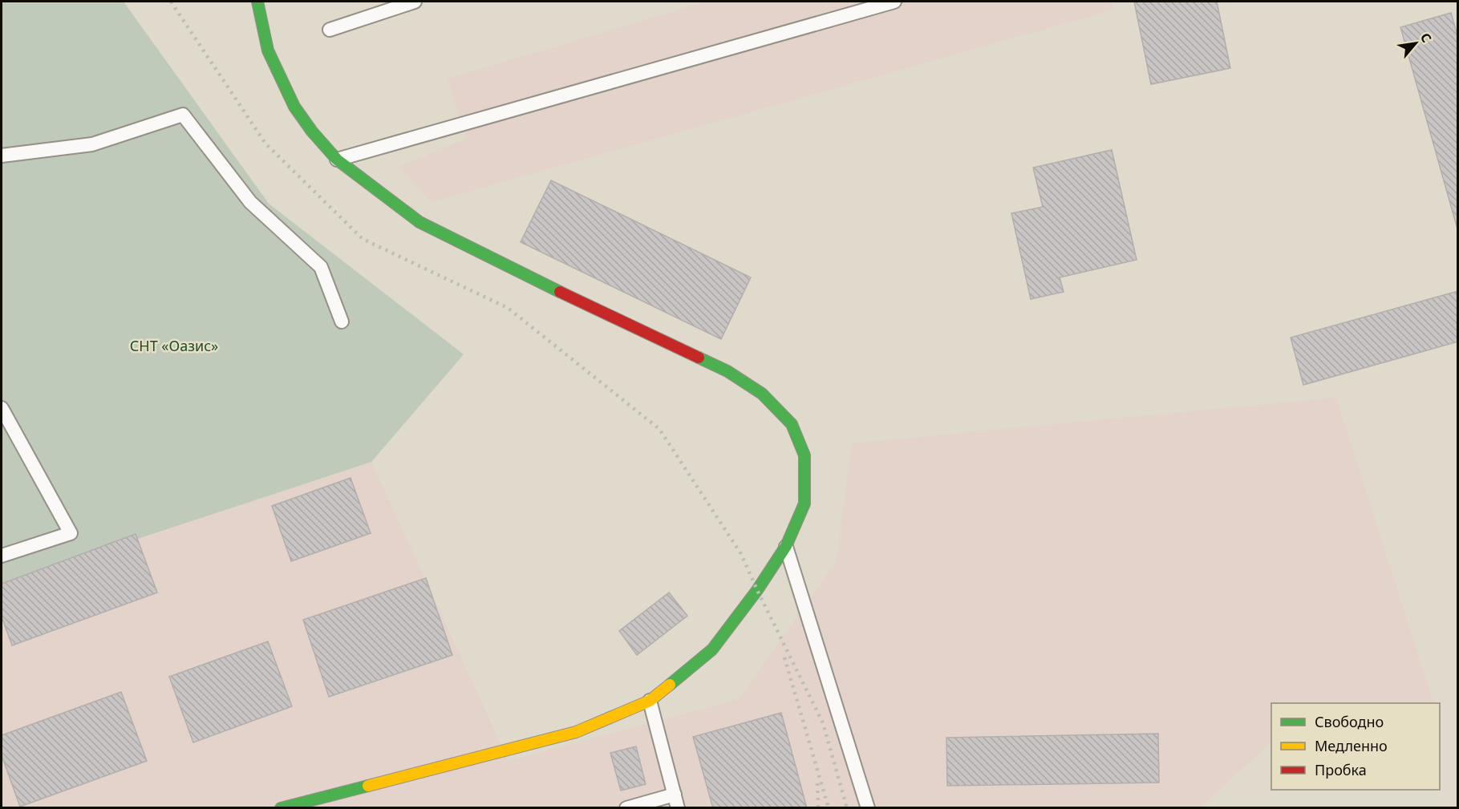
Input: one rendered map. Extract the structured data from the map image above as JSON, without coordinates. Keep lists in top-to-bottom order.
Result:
{
  "parks": ["СНТ «Оазис»"],
  "legend": ["Свободно", "Медленно", "Пробка"],
  "north": "top right"
}
